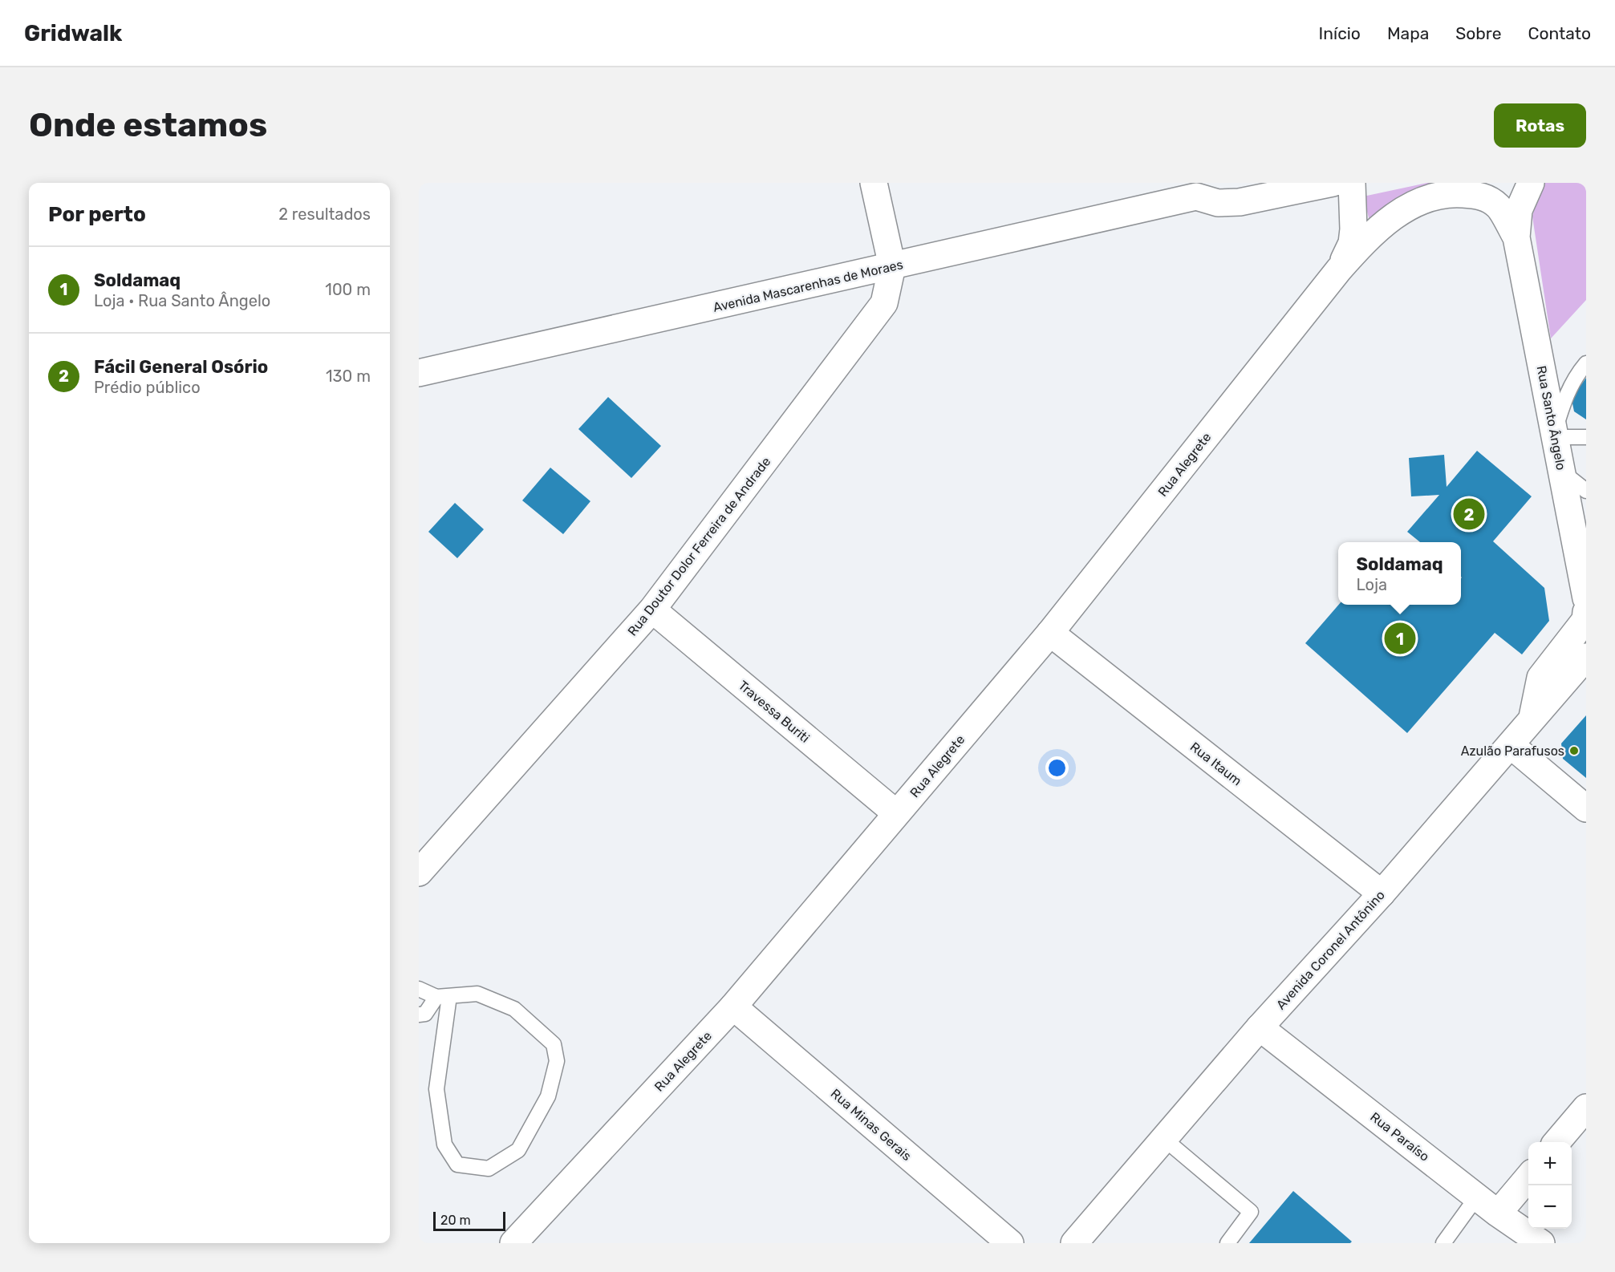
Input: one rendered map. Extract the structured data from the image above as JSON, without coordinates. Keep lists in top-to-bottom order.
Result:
{
  "streets": {
    "main road": [
      "Avenida Mascarenhas de Moraes",
      "Rua Santo Ângelo",
      "Rua Alegrete",
      "Rua Doutor Dolor Ferreira de Andrade",
      "Travessa Buriti",
      "Rua Itaum",
      "Avenida Coronel Antônino",
      "Rua Minas Gerais",
      "Rua Paraíso"
    ]
  },
  "crossings": [
    ["Avenida Mascarenhas de Moraes", "Rua Doutor Dolor Ferreira de Andrade"],
    ["Rua Alegrete", "Travessa Buriti"],
    ["Rua Alegrete", "Rua Itaum"],
    ["Rua Alegrete", "Rua Minas Gerais"],
    ["Rua Doutor Dolor Ferreira de Andrade", "Travessa Buriti"],
    ["Rua Itaum", "Avenida Coronel Antônino"],
    ["Avenida Coronel Antônino", "Rua Paraíso"]
  ],
  "places": ["Azulão Parafusos"],
  "scale_bar": "20 m",
  "page": {
    "header": "Gridwalk",
    "nav": [
      "Início",
      "Mapa",
      "Sobre",
      "Contato"
    ],
    "buttons": "Rotas",
    "title": "Onde estamos",
    "heading": ["Por perto", "2 resultados"],
    "list": [
      {
        "mark": "1",
        "name": "Soldamaq",
        "note": "Loja · Rua Santo Ângelo",
        "value": "100 m"
      },
      {
        "mark": "2",
        "name": "Fácil General Osório",
        "note": "Prédio público",
        "value": "130 m"
      }
    ],
    "pins": ["2", "1"],
    "popup": ["Soldamaq", "Loja"],
    "map_buttons": ["+", "−"],
    "scale": "20 m"
  }
}
